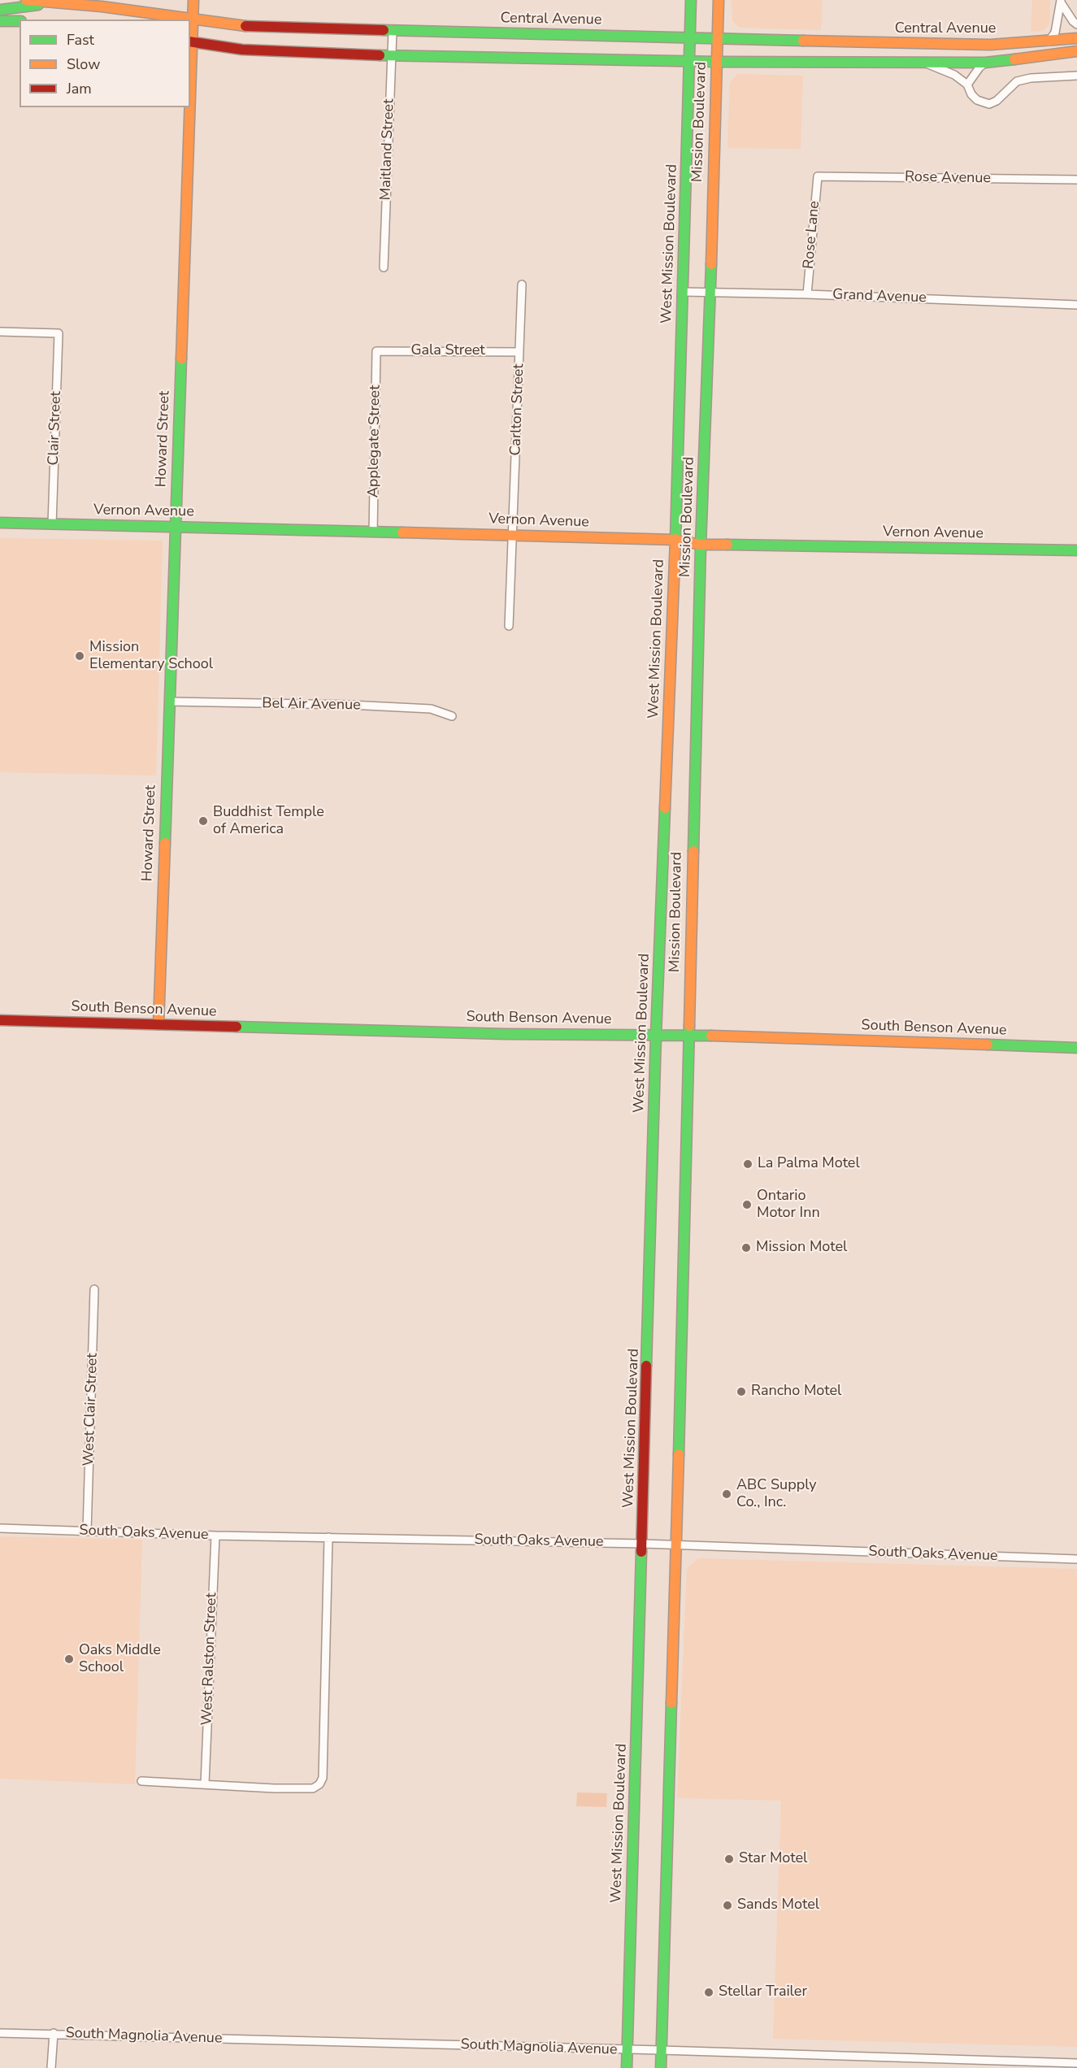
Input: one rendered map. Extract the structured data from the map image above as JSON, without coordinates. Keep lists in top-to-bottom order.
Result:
{
  "streets": {
    "main road": [
      "Central Avenue",
      "Mission Boulevard",
      "West Mission Boulevard",
      "Howard Street",
      "Vernon Avenue",
      "South Benson Avenue"
    ],
    "street": [
      "Maitland Street",
      "Rose Avenue",
      "Rose Lane",
      "Grand Avenue",
      "Gala Street",
      "Carlton Street",
      "Clair Street",
      "Applegate Street",
      "Bel Air Avenue",
      "West Clair Street",
      "South Oaks Avenue",
      "West Ralston Street",
      "South Magnolia Avenue"
    ]
  },
  "crossings": [
    ["Central Avenue", "Mission Boulevard"],
    ["Central Avenue", "Maitland Street"],
    ["Central Avenue", "West Mission Boulevard"],
    ["Central Avenue", "Howard Street"],
    ["Mission Boulevard", "Grand Avenue"],
    ["Mission Boulevard", "Vernon Avenue"],
    ["Mission Boulevard", "South Benson Avenue"],
    ["Rose Avenue", "Rose Lane"],
    ["Rose Lane", "Grand Avenue"],
    ["West Mission Boulevard", "Grand Avenue"],
    ["West Mission Boulevard", "Vernon Avenue"],
    ["West Mission Boulevard", "South Benson Avenue"],
    ["West Mission Boulevard", "South Oaks Avenue"],
    ["West Mission Boulevard", "South Magnolia Avenue"],
    ["Gala Street", "Carlton Street"],
    ["Gala Street", "Applegate Street"],
    ["Carlton Street", "Vernon Avenue"],
    ["Clair Street", "Vernon Avenue"],
    ["Howard Street", "Vernon Avenue"],
    ["Howard Street", "Bel Air Avenue"],
    ["Howard Street", "South Benson Avenue"],
    ["Applegate Street", "Vernon Avenue"],
    ["West Clair Street", "South Oaks Avenue"],
    ["South Oaks Avenue", "West Ralston Street"]
  ],
  "places": [
    "Mission Elementary School",
    "Buddhist Temple of America",
    "La Palma Motel",
    "Ontario Motor Inn",
    "Mission Motel",
    "Rancho Motel",
    "ABC Supply Co., Inc.",
    "Oaks Middle School",
    "Star Motel",
    "Sands Motel",
    "Stellar Trailer"
  ],
  "legend": ["Fast", "Slow", "Jam"]
}
